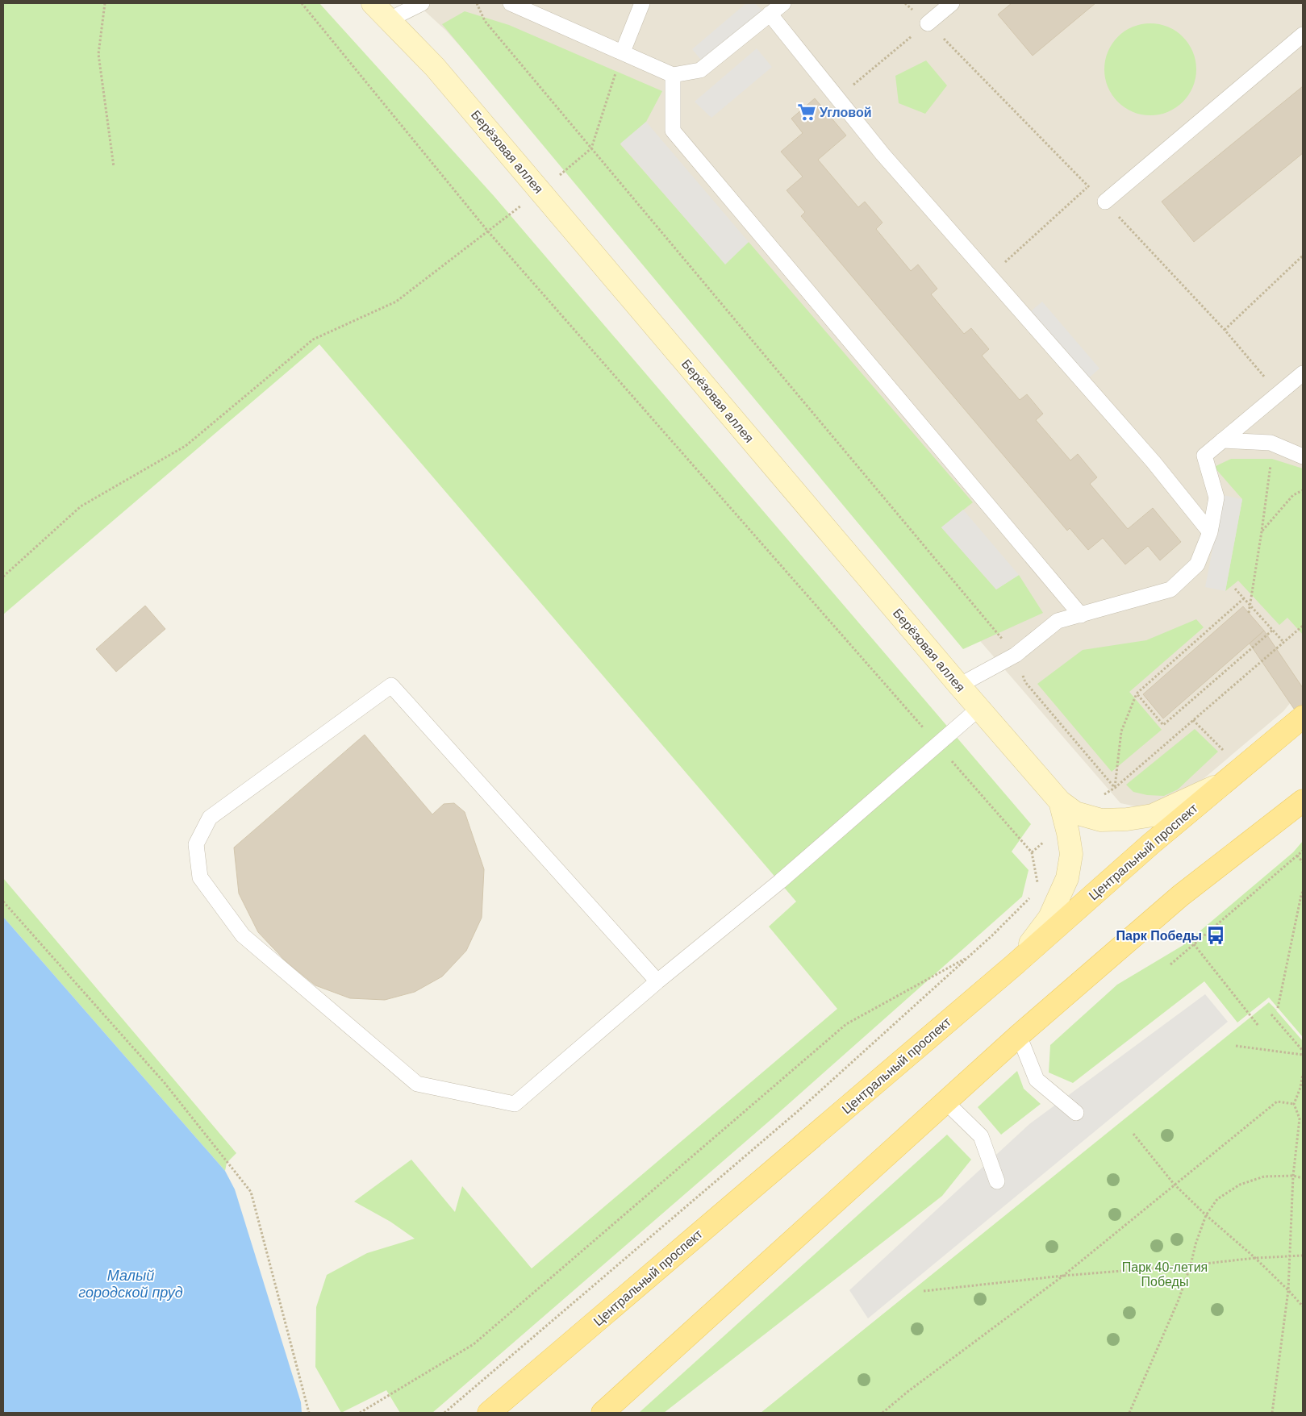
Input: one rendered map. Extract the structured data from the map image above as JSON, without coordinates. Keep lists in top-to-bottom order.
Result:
{
  "streets": {
    "main road": ["Центральный проспект"],
    "street": ["Берёзовая аллея"]
  },
  "water": ["Малый городской пруд"],
  "parks": ["Парк 40-летия Победы"],
  "places": {
    "supermarket": ["Угловой"],
    "bus stop": ["Парк Победы"]
  }
}
